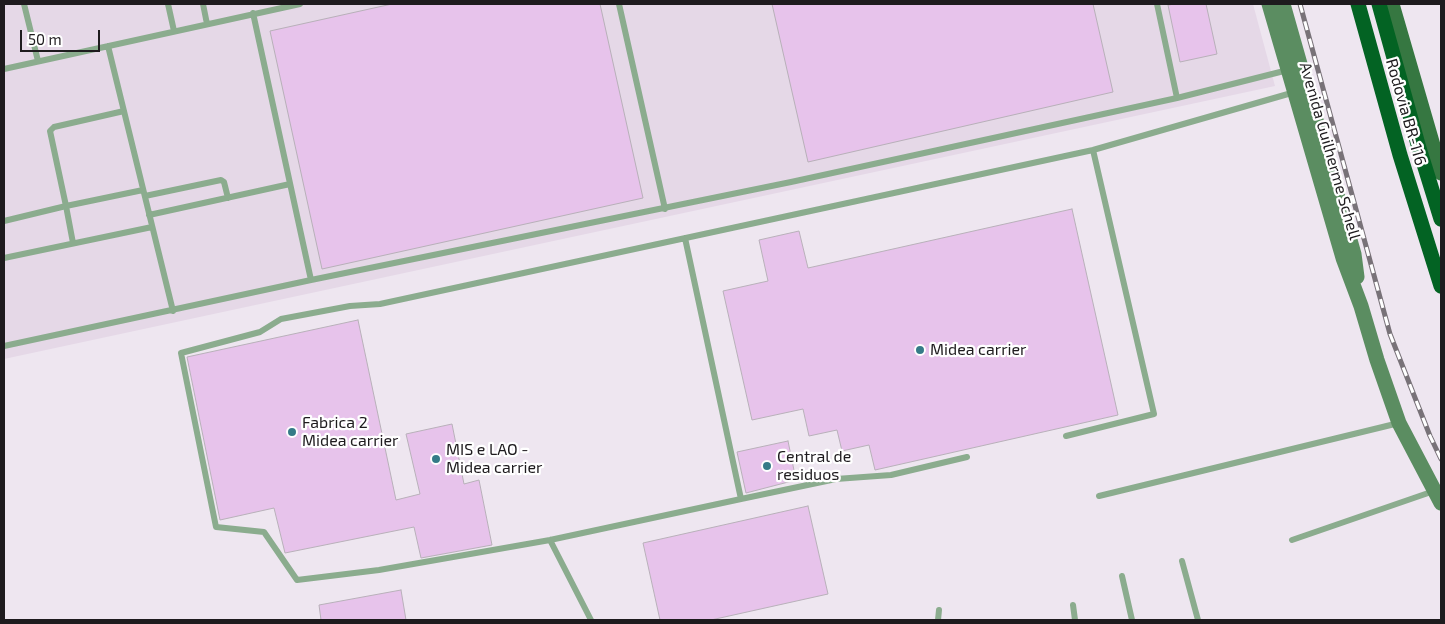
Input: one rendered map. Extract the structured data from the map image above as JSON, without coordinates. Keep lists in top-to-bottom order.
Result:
{
  "streets": {
    "highway": ["Rodovia BR-116"],
    "main road": ["Avenida Guilherme Schell"]
  },
  "places": [
    "Midea carrier",
    "Fabrica 2 Midea carrier",
    "MIS e LAO - Midea carrier",
    "Central de residuos"
  ],
  "scale_bar": "50 m"
}
